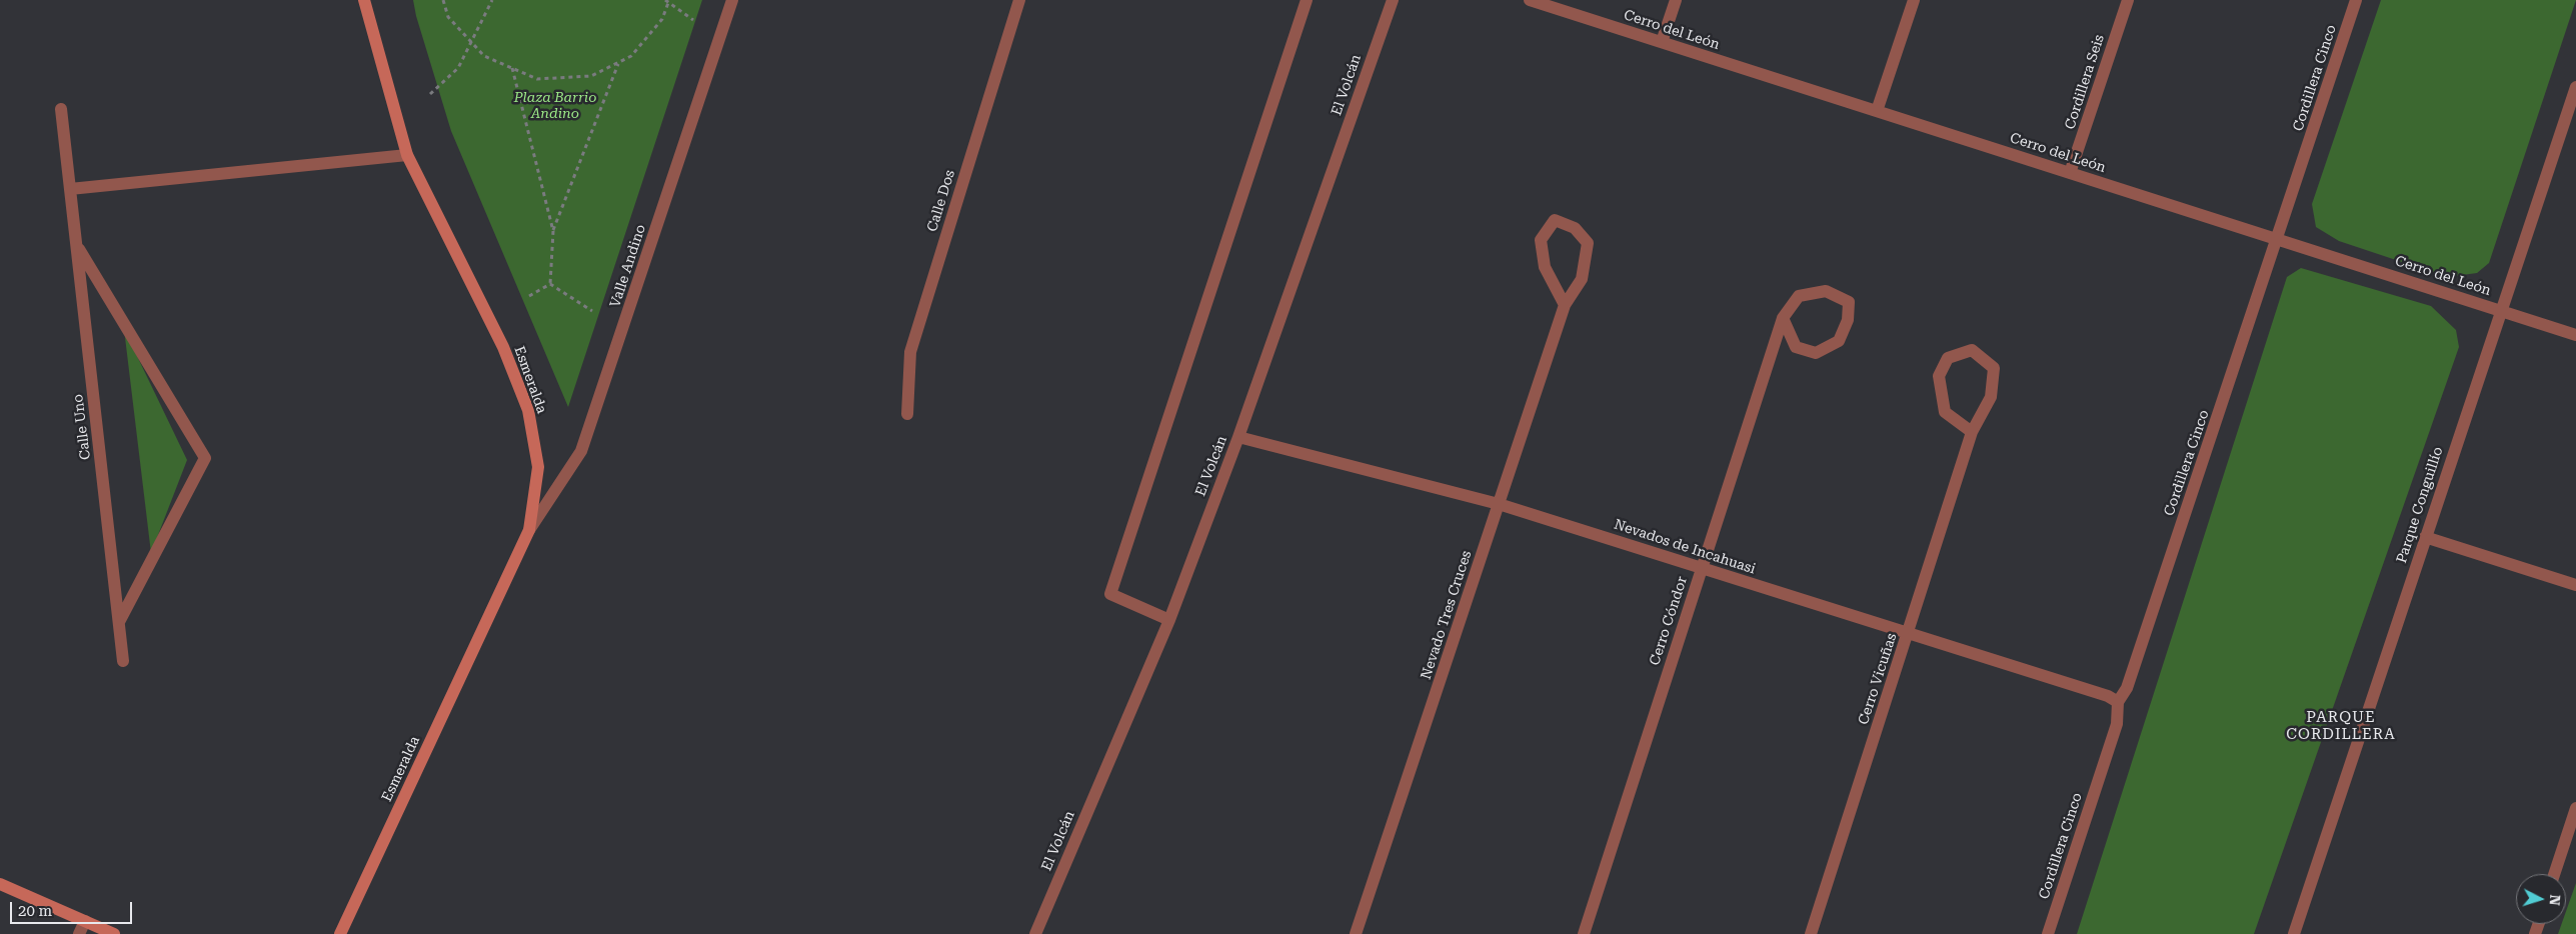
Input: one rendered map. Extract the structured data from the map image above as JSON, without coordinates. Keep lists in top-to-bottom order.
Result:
{
  "streets": {
    "street": [
      "Cerro del León",
      "Cordillera Cinco",
      "Cordillera Seis",
      "El Volcán",
      "Calle Dos",
      "Valle Andino",
      "Esmeralda",
      "Calle Uno",
      "Parque Conguillío",
      "Nevados de Incahuasi",
      "Nevado Tres Cruces",
      "Cerro Cóndor",
      "Cerro Vicuñas"
    ]
  },
  "crossings": [
    ["Cerro del León", "Cordillera Cinco"],
    ["Cerro del León", "Cordillera Seis"],
    ["Cerro del León", "Parque Conguillío"],
    ["Cordillera Cinco", "Nevados de Incahuasi"],
    ["El Volcán", "Nevados de Incahuasi"],
    ["Valle Andino", "Esmeralda"],
    ["Nevados de Incahuasi", "Nevado Tres Cruces"],
    ["Nevados de Incahuasi", "Cerro Cóndor"],
    ["Nevados de Incahuasi", "Cerro Vicuñas"]
  ],
  "districts": ["PARQUE CORDILLERA"],
  "parks": ["Plaza Barrio Andino"],
  "scale_bar": "20 m",
  "north": "right"
}
